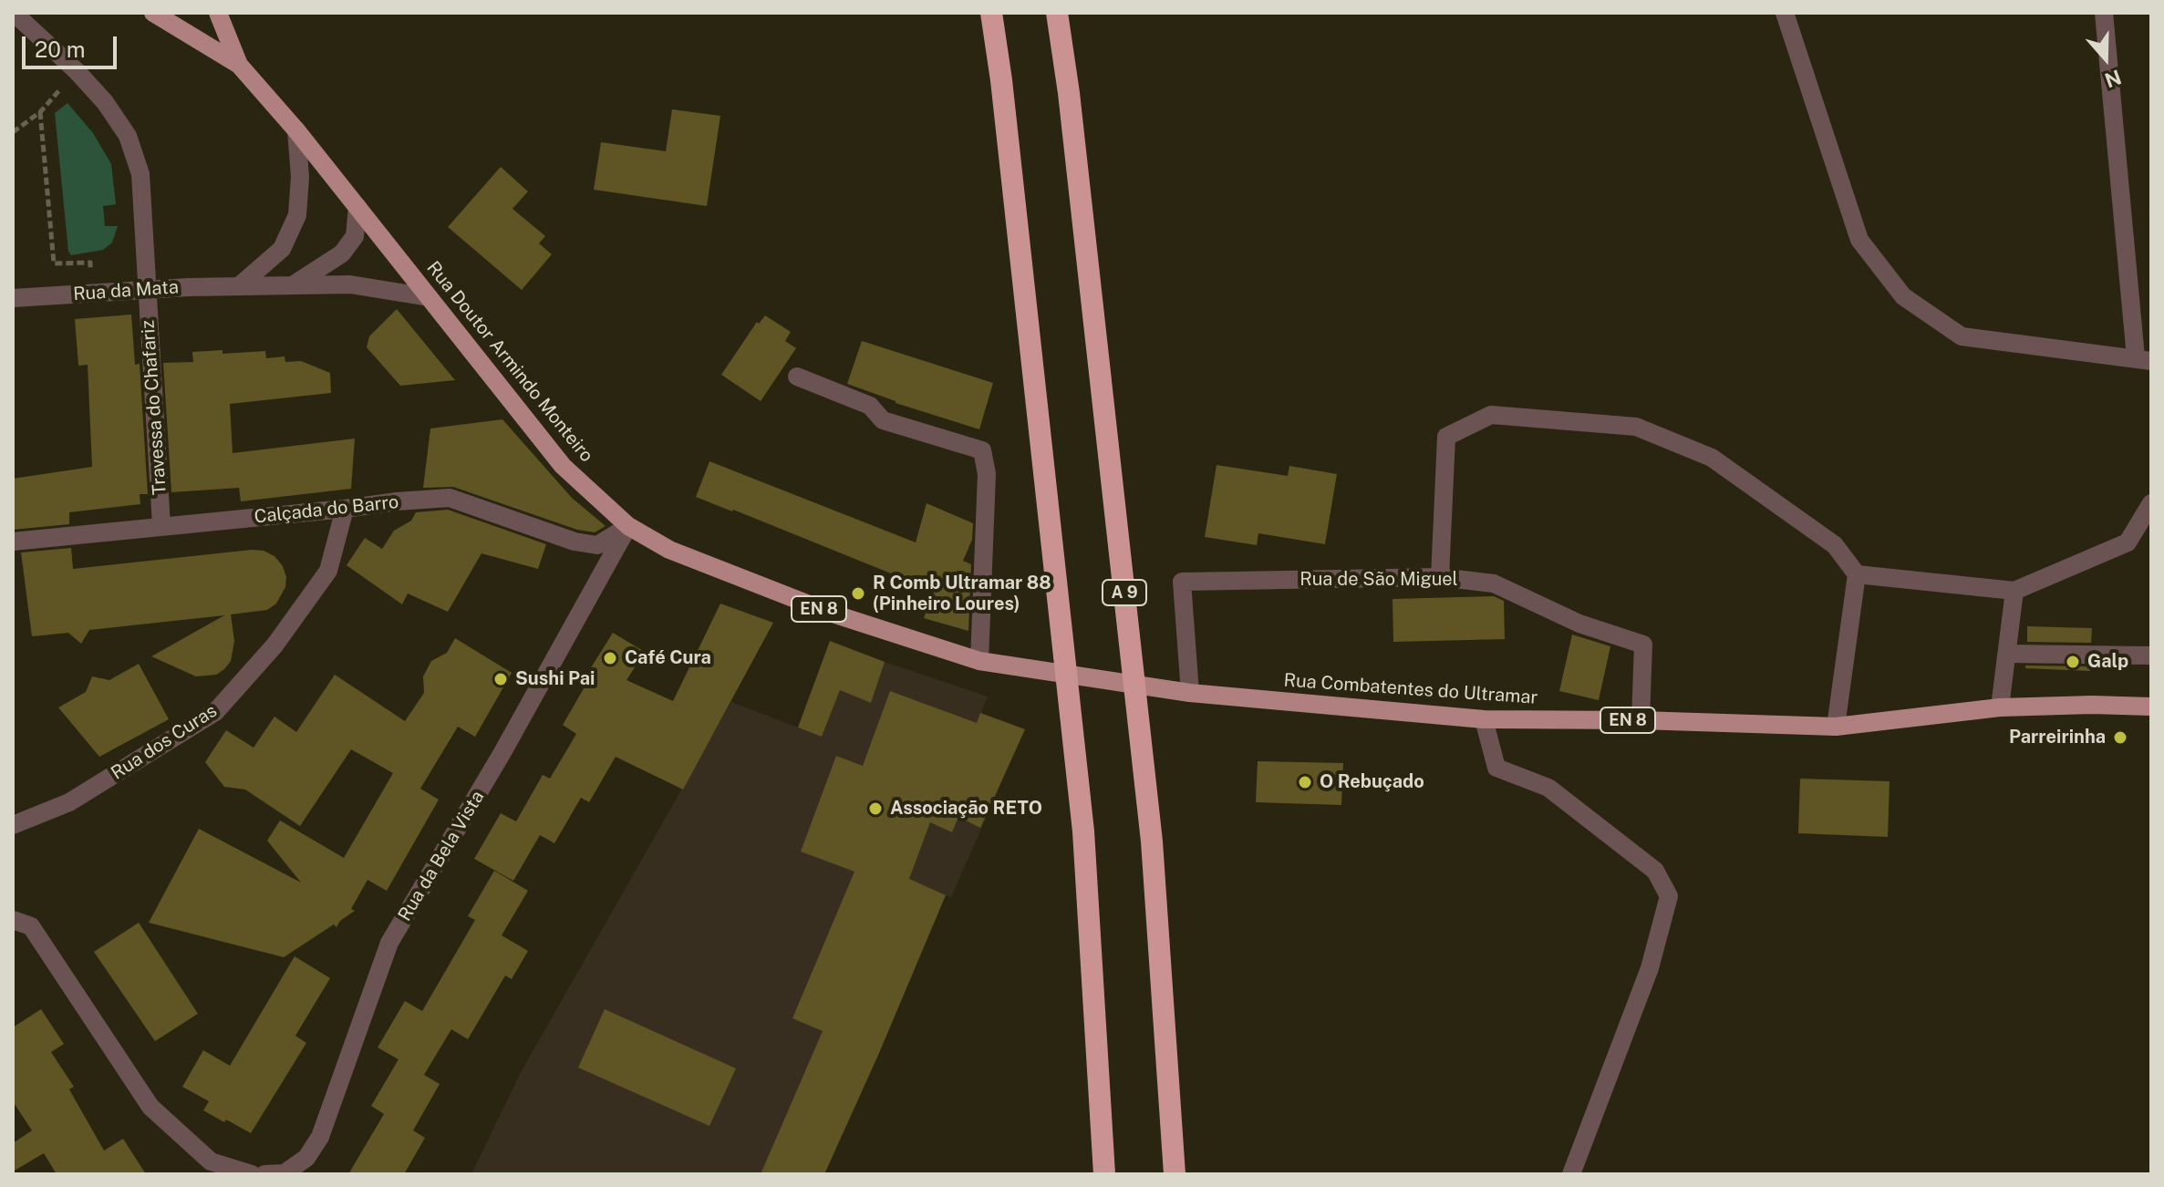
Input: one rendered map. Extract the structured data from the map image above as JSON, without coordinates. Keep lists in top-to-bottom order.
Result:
{
  "streets": {
    "highway": ["A 9"],
    "main road": ["Rua Doutor Armindo Monteiro", "EN 8", "Rua Combatentes do Ultramar"],
    "street": [
      "Rua da Mata",
      "Travessa do Chafariz",
      "Calçada do Barro",
      "Rua de São Miguel",
      "Rua dos Curas",
      "Rua da Bela Vista"
    ]
  },
  "crossings": [
    ["Rua da Mata", "Rua Doutor Armindo Monteiro"],
    ["Rua da Mata", "Travessa do Chafariz"],
    ["Rua Doutor Armindo Monteiro", "Calçada do Barro"],
    ["Rua Doutor Armindo Monteiro", "Rua Combatentes do Ultramar"],
    ["Rua Doutor Armindo Monteiro", "Rua da Bela Vista"],
    ["Travessa do Chafariz", "Calçada do Barro"],
    ["Calçada do Barro", "Rua dos Curas"],
    ["Calçada do Barro", "Rua da Bela Vista"],
    ["Rua de São Miguel", "Rua Combatentes do Ultramar"]
  ],
  "places": [
    "R Comb Ultramar 88 (Pinheiro Loures)",
    "Café Cura",
    "Galp",
    "Sushi Pai",
    "Parreirinha",
    "O Rebuçado",
    "Associação RETO"
  ],
  "scale_bar": "20 m",
  "north": "bottom"
}
